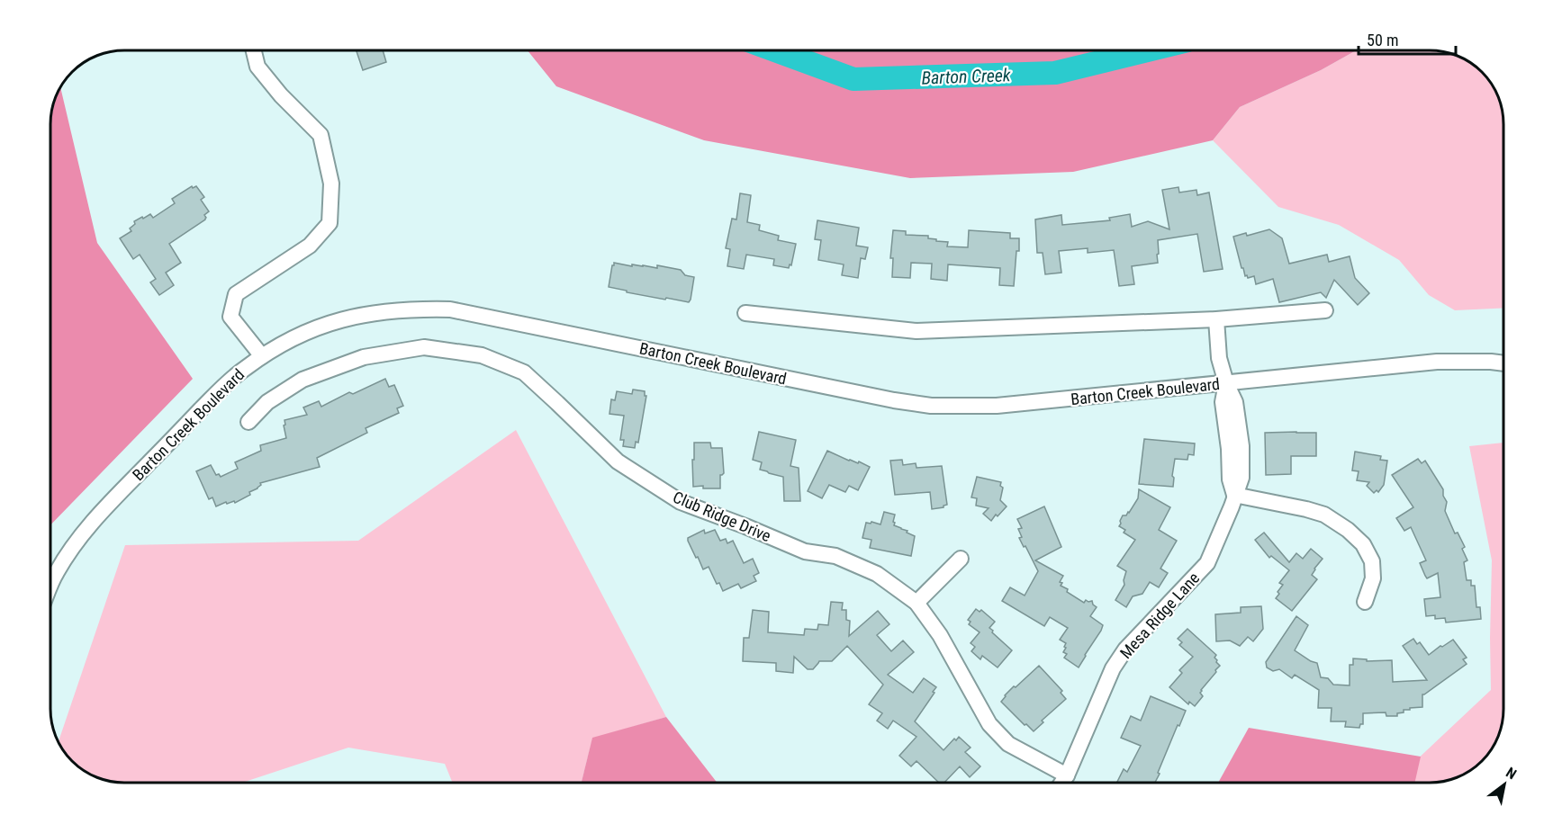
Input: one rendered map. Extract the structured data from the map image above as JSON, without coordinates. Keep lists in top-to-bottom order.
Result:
{
  "streets": {
    "street": ["Barton Creek Boulevard", "Club Ridge Drive", "Mesa Ridge Lane"]
  },
  "crossings": [
    ["Barton Creek Boulevard", "Mesa Ridge Lane"],
    ["Club Ridge Drive", "Mesa Ridge Lane"]
  ],
  "water": ["Barton Creek"],
  "scale_bar": "50 m",
  "north": "top right"
}
